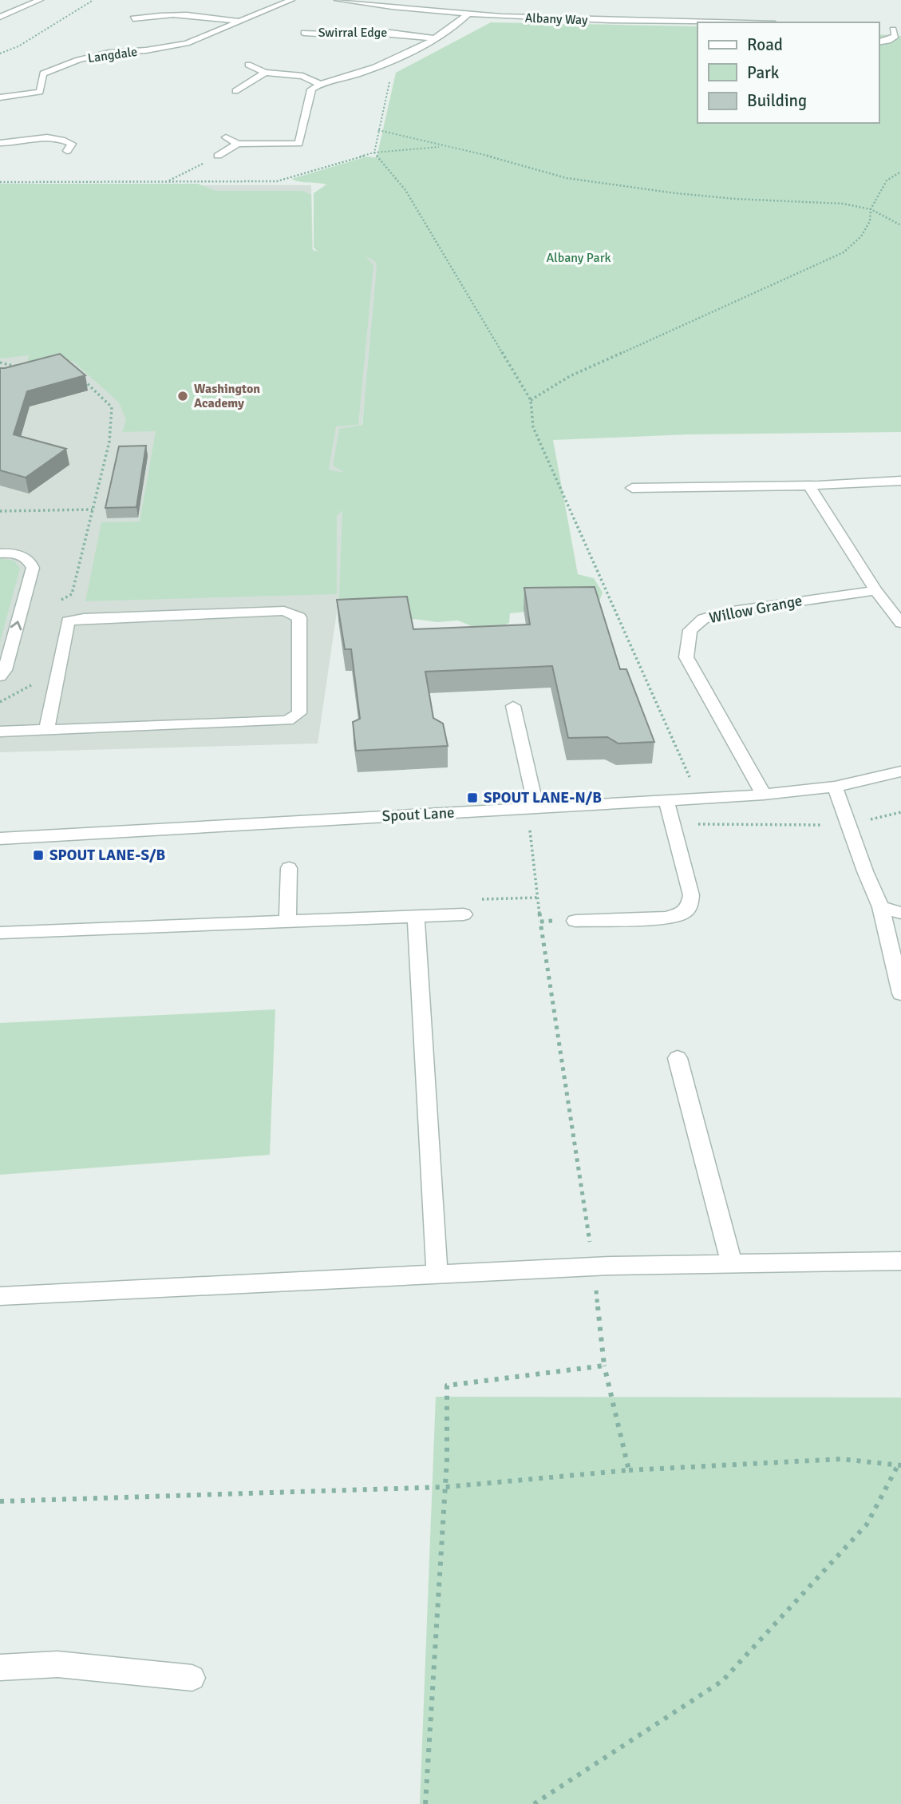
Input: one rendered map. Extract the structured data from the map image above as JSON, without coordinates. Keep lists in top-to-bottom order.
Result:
{
  "streets": {
    "street": [
      "Albany Way",
      "Swirral Edge",
      "Langdale",
      "Willow Grange",
      "Spout Lane"
    ]
  },
  "crossings": [
    ["Albany Way", "Swirral Edge"],
    ["Willow Grange", "Spout Lane"]
  ],
  "parks": ["Albany Park"],
  "places": {
    "other": ["Washington Academy"],
    "transit": ["SPOUT LANE-N/B", "SPOUT LANE-S/B"]
  },
  "legend": ["Road", "Park", "Building"]
}
